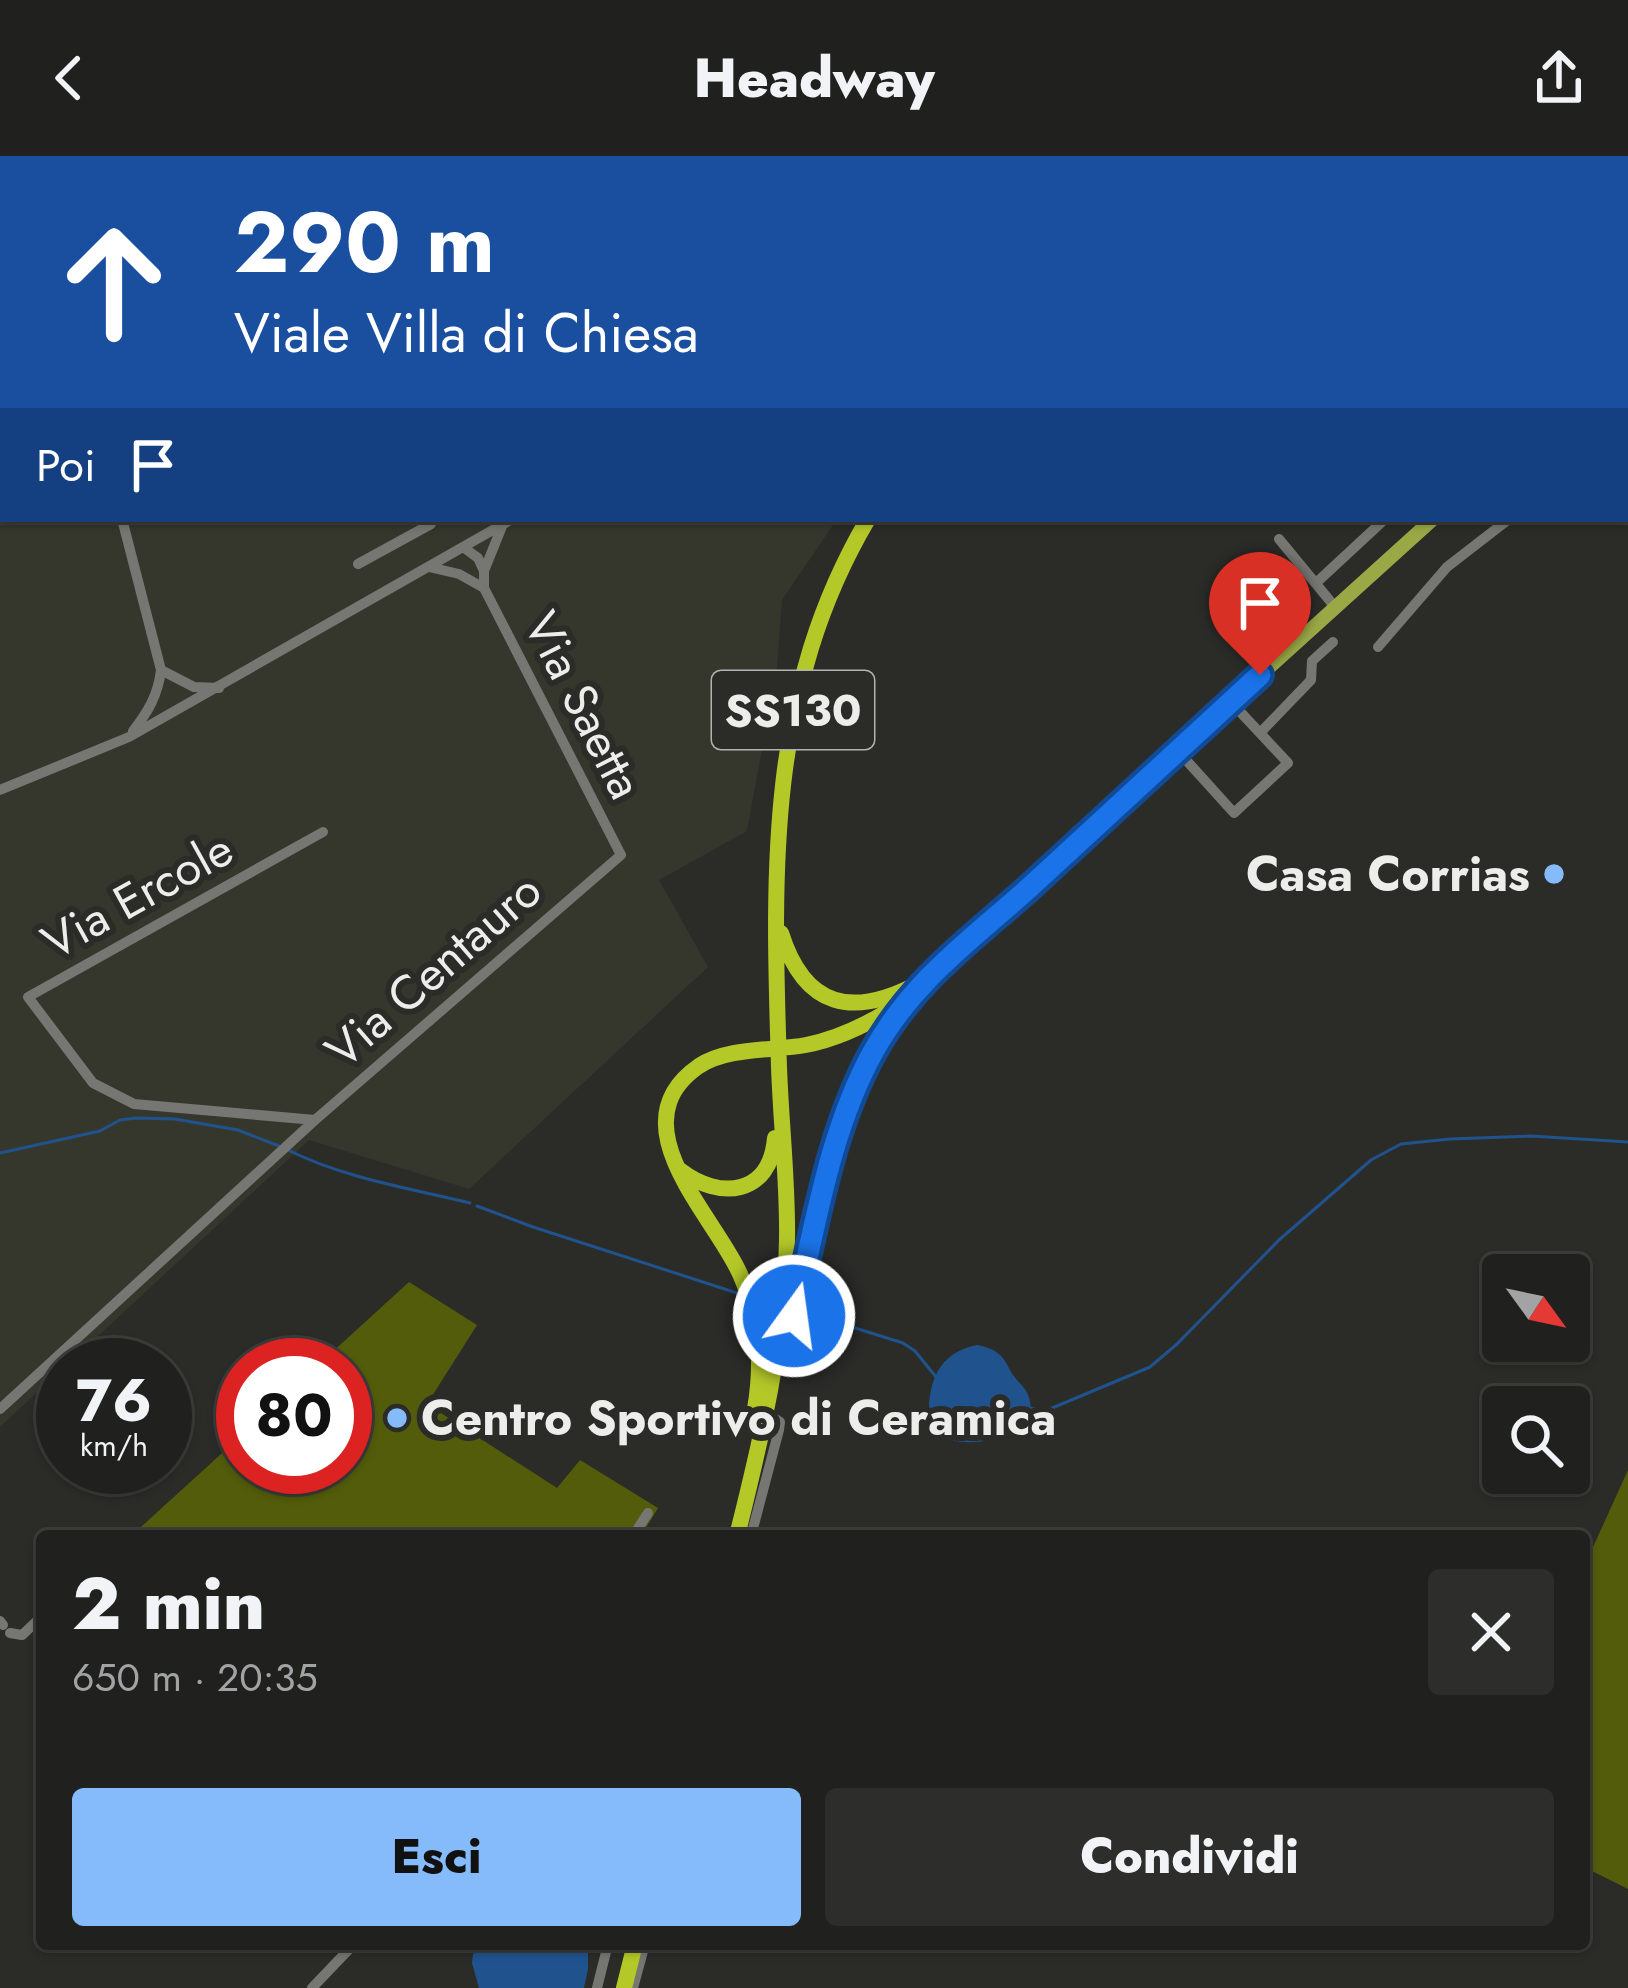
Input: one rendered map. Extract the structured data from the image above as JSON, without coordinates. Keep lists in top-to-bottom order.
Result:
{
  "streets": {
    "highway": ["SS130"],
    "street": ["Via Saetta", "Via Ercole", "Via Centauro"]
  },
  "crossings": [
    ["Via Saetta", "Via Centauro"],
    ["Via Ercole", "Via Centauro"]
  ],
  "places": ["Casa Corrias", "Centro Sportivo di Ceramica"],
  "north": "bottom right",
  "page": {
    "header": "Headway",
    "turn": ["290 m", "Viale Villa di Chiesa"],
    "then": "Poi",
    "speed": "76 km/h",
    "limit": "80",
    "heading": ["2 min", "650 m · 20:35"],
    "buttons": ["Esci", "Condividi"]
  }
}
